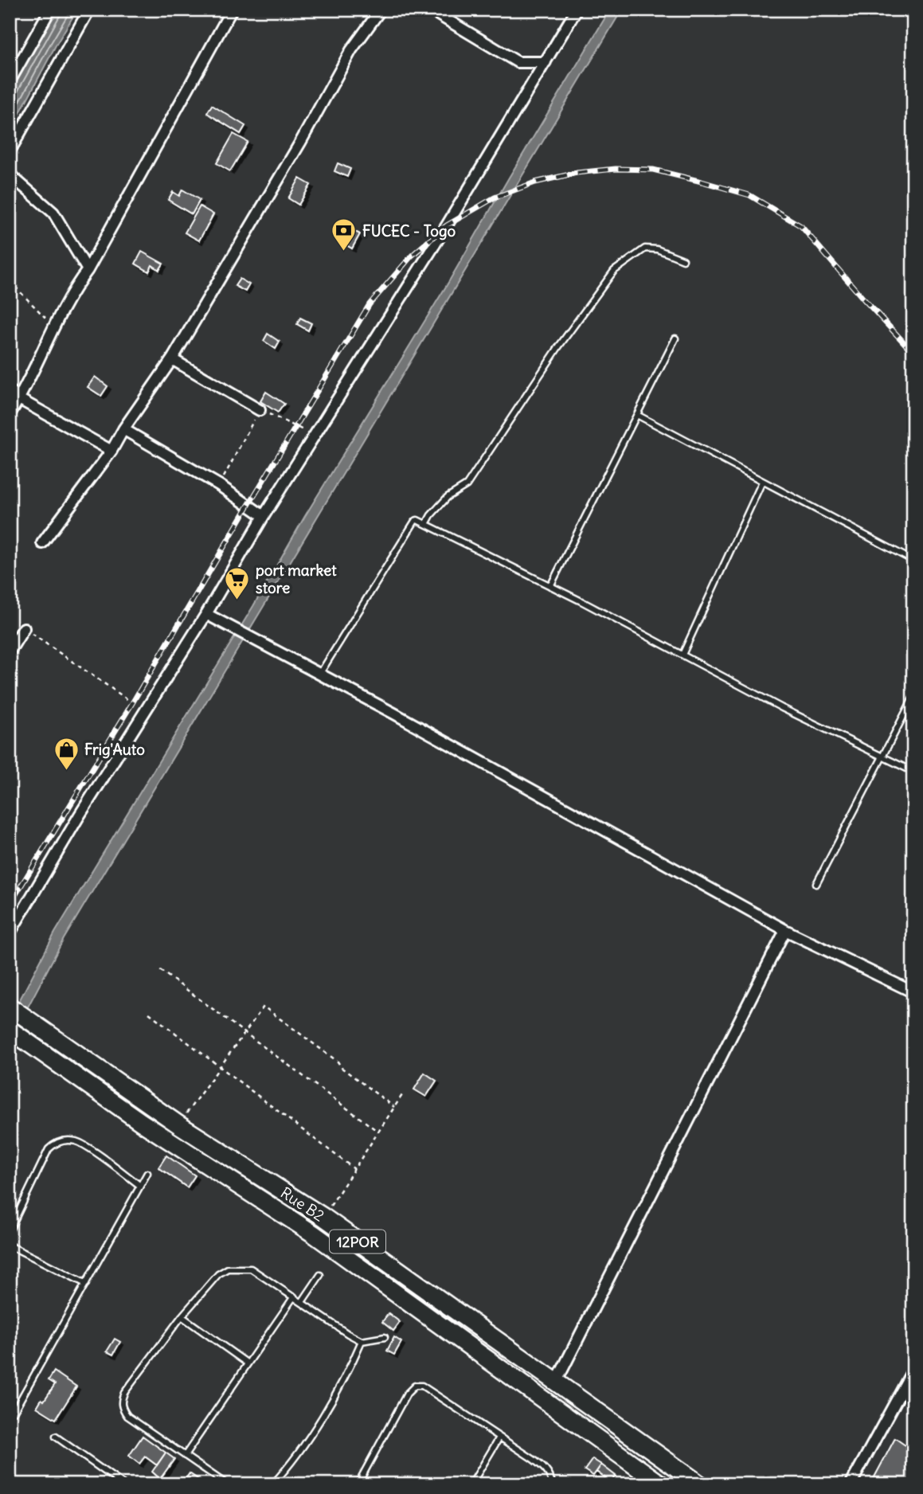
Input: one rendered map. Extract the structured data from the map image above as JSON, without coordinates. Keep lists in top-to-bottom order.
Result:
{
  "streets": {
    "main road": ["Rue B2", "12POR"]
  },
  "places": {
    "bank": ["FUCEC - Togo"],
    "supermarket": ["port market store"],
    "shop": ["Frig'Auto"]
  }
}
